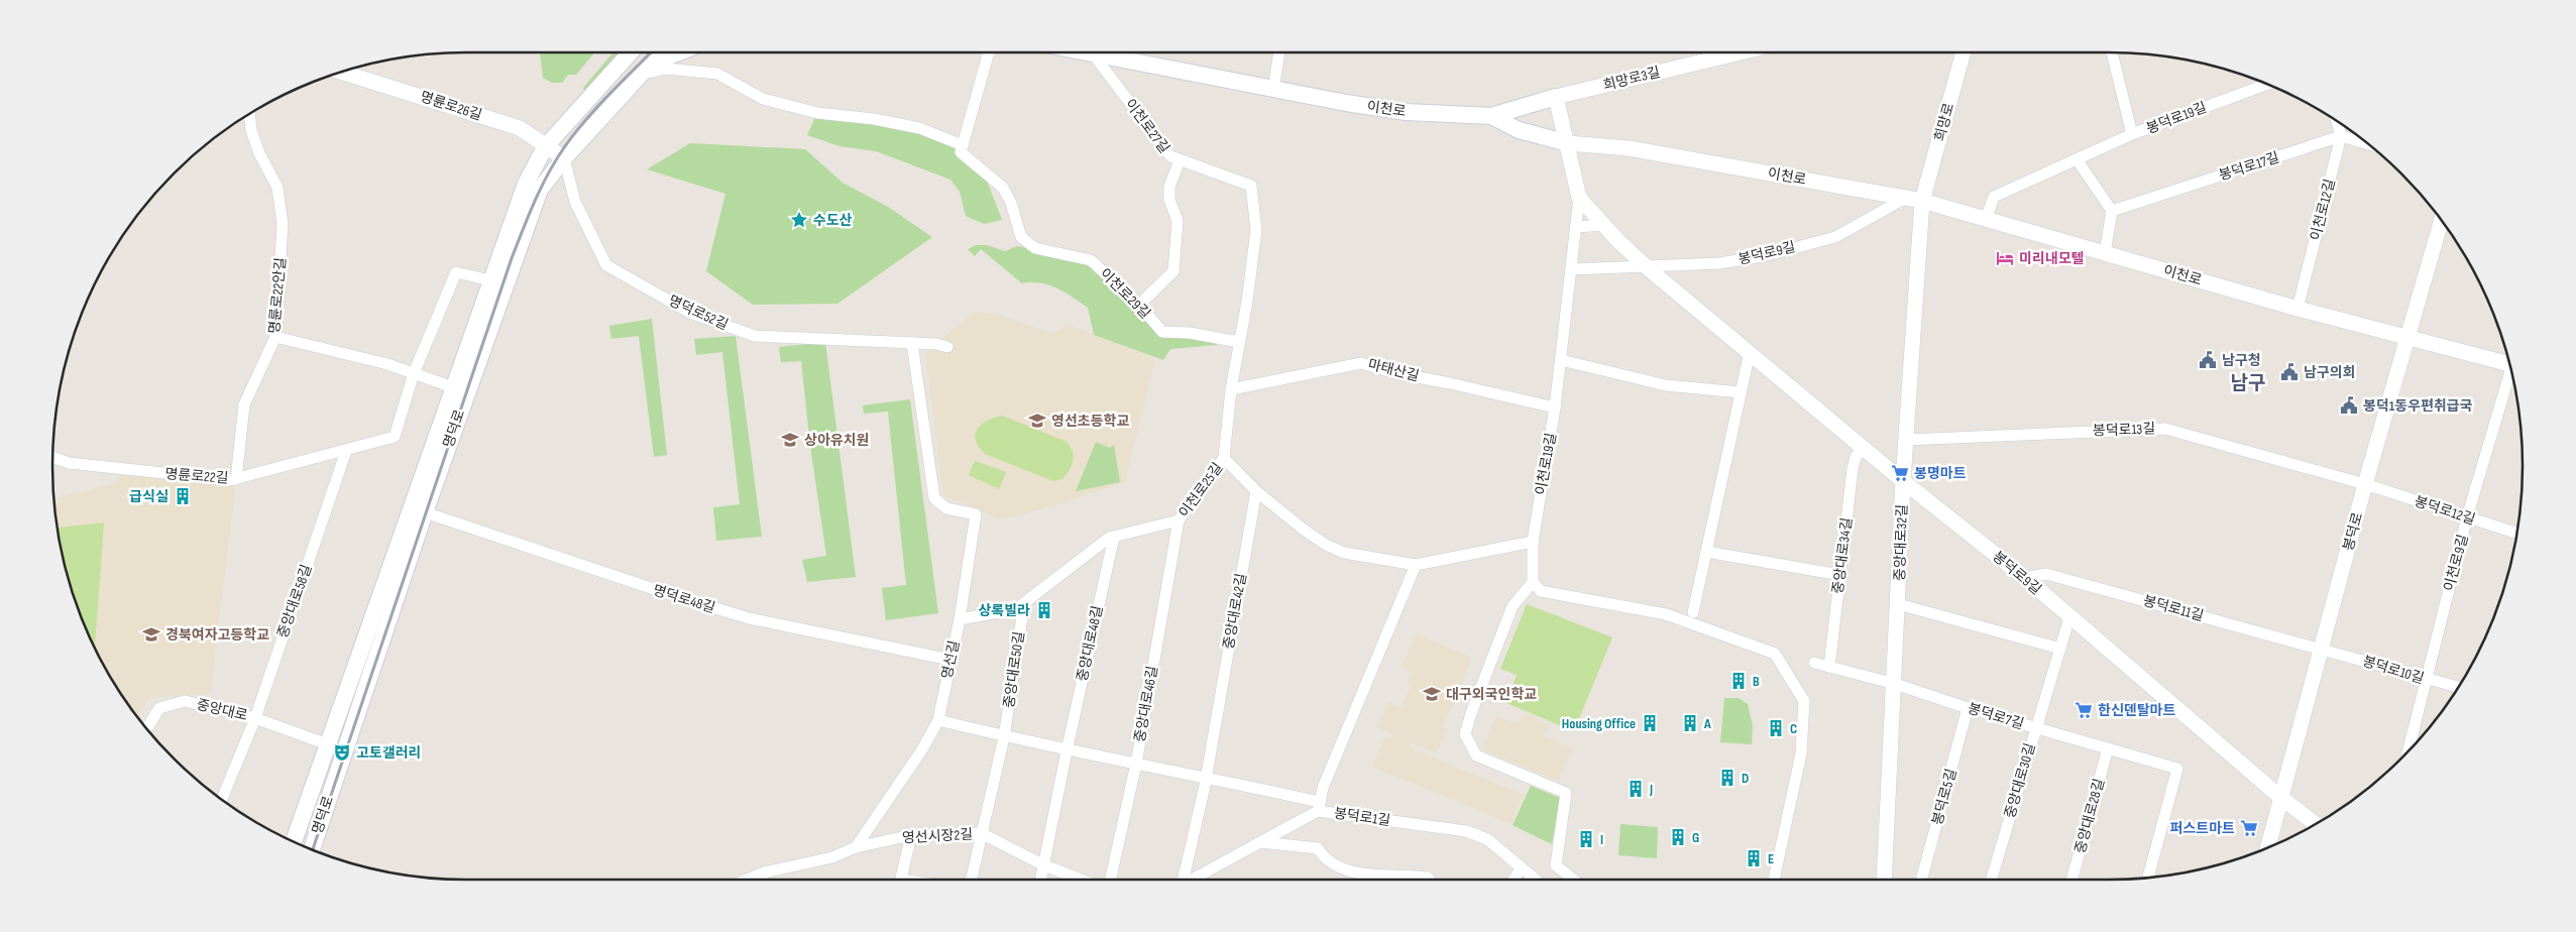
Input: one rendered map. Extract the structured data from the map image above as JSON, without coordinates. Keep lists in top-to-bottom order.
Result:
{
  "streets": {
    "main road": ["희망로3길", "이천로", "명덕로"],
    "street": [
      "명륜로26길",
      "봉덕로19길",
      "희망로",
      "이천로27길",
      "봉덕로17길",
      "이천로12길",
      "봉덕로9길",
      "이천로29길",
      "명륜로22안길",
      "명덕로52길",
      "마태산길",
      "봉덕로13길",
      "이천로19길",
      "명륜로22길",
      "이천로25길",
      "봉덕로12길",
      "봉덕로",
      "중앙대로32길",
      "중앙대로34길",
      "이천로9길",
      "명덕로48길",
      "중앙대로58길",
      "봉덕로11길",
      "중앙대로42길",
      "중앙대로48길",
      "영선길",
      "중앙대로50길",
      "봉덕로10길",
      "중앙대로46길",
      "중앙대로",
      "봉덕로7길",
      "중앙대로30길",
      "봉덕로5길",
      "중앙대로28길",
      "봉덕로1길",
      "영선시장2길"
    ]
  },
  "crossings": [
    ["희망로3길", "이천로"],
    ["명륜로26길", "명덕로52길"],
    ["명륜로26길", "명덕로"],
    ["이천로", "봉덕로19길"],
    ["이천로", "희망로"],
    ["이천로", "이천로12길"],
    ["이천로", "봉덕로9길"],
    ["이천로", "봉덕로"],
    ["이천로", "중앙대로32길"],
    ["희망로", "중앙대로32길"],
    ["이천로27길", "이천로25길"],
    ["봉덕로17길", "이천로12길"],
    ["봉덕로9길", "이천로19길"],
    ["봉덕로9길", "봉덕로"],
    ["봉덕로9길", "중앙대로32길"],
    ["봉덕로9길", "중앙대로34길"],
    ["봉덕로9길", "봉덕로11길"],
    ["봉덕로9길", "중앙대로30길"],
    ["이천로29길", "이천로25길"],
    ["명륜로22안길", "명륜로22길"],
    ["명덕로52길", "명덕로"],
    ["명덕로52길", "영선길"],
    ["마태산길", "이천로19길"],
    ["마태산길", "이천로25길"],
    ["명덕로", "명덕로48길"],
    ["명덕로", "중앙대로"],
    ["봉덕로13길", "봉덕로12길"],
    ["봉덕로13길", "봉덕로"],
    ["봉덕로13길", "중앙대로32길"],
    ["명륜로22길", "중앙대로58길"],
    ["이천로25길", "중앙대로48길"],
    ["이천로25길", "영선길"],
    ["이천로25길", "중앙대로50길"],
    ["이천로25길", "중앙대로46길"],
    ["봉덕로12길", "봉덕로"],
    ["봉덕로12길", "이천로9길"],
    ["봉덕로", "봉덕로11길"],
    ["봉덕로", "봉덕로10길"],
    ["중앙대로32길", "봉덕로7길"],
    ["중앙대로34길", "봉덕로7길"],
    ["이천로9길", "봉덕로10길"],
    ["명덕로48길", "영선길"],
    ["중앙대로58길", "중앙대로"],
    ["봉덕로11길", "봉덕로10길"],
    ["중앙대로48길", "영선시장2길"],
    ["영선길", "영선시장2길"],
    ["중앙대로50길", "영선시장2길"],
    ["봉덕로7길", "중앙대로30길"],
    ["봉덕로7길", "봉덕로5길"],
    ["봉덕로7길", "중앙대로28길"]
  ],
  "districts": ["남구"],
  "places": {
    "place": ["수도산"],
    "hotel": ["미리내모텔"],
    "public building": ["남구청", "남구의회", "봉덕1동우편취급국"],
    "school or university": [
      "영선초등학교",
      "상아유치원",
      "경북여자고등학교",
      "대구외국인학교"
    ],
    "supermarket": ["봉명마트", "한신덴탈마트", "퍼스트마트"],
    "building": [
      "급식실",
      "상록빌라",
      "B",
      "Housing Office",
      "A",
      "C",
      "D",
      "J",
      "G",
      "I",
      "E"
    ],
    "theatre": ["고토갤러리"]
  }
}
